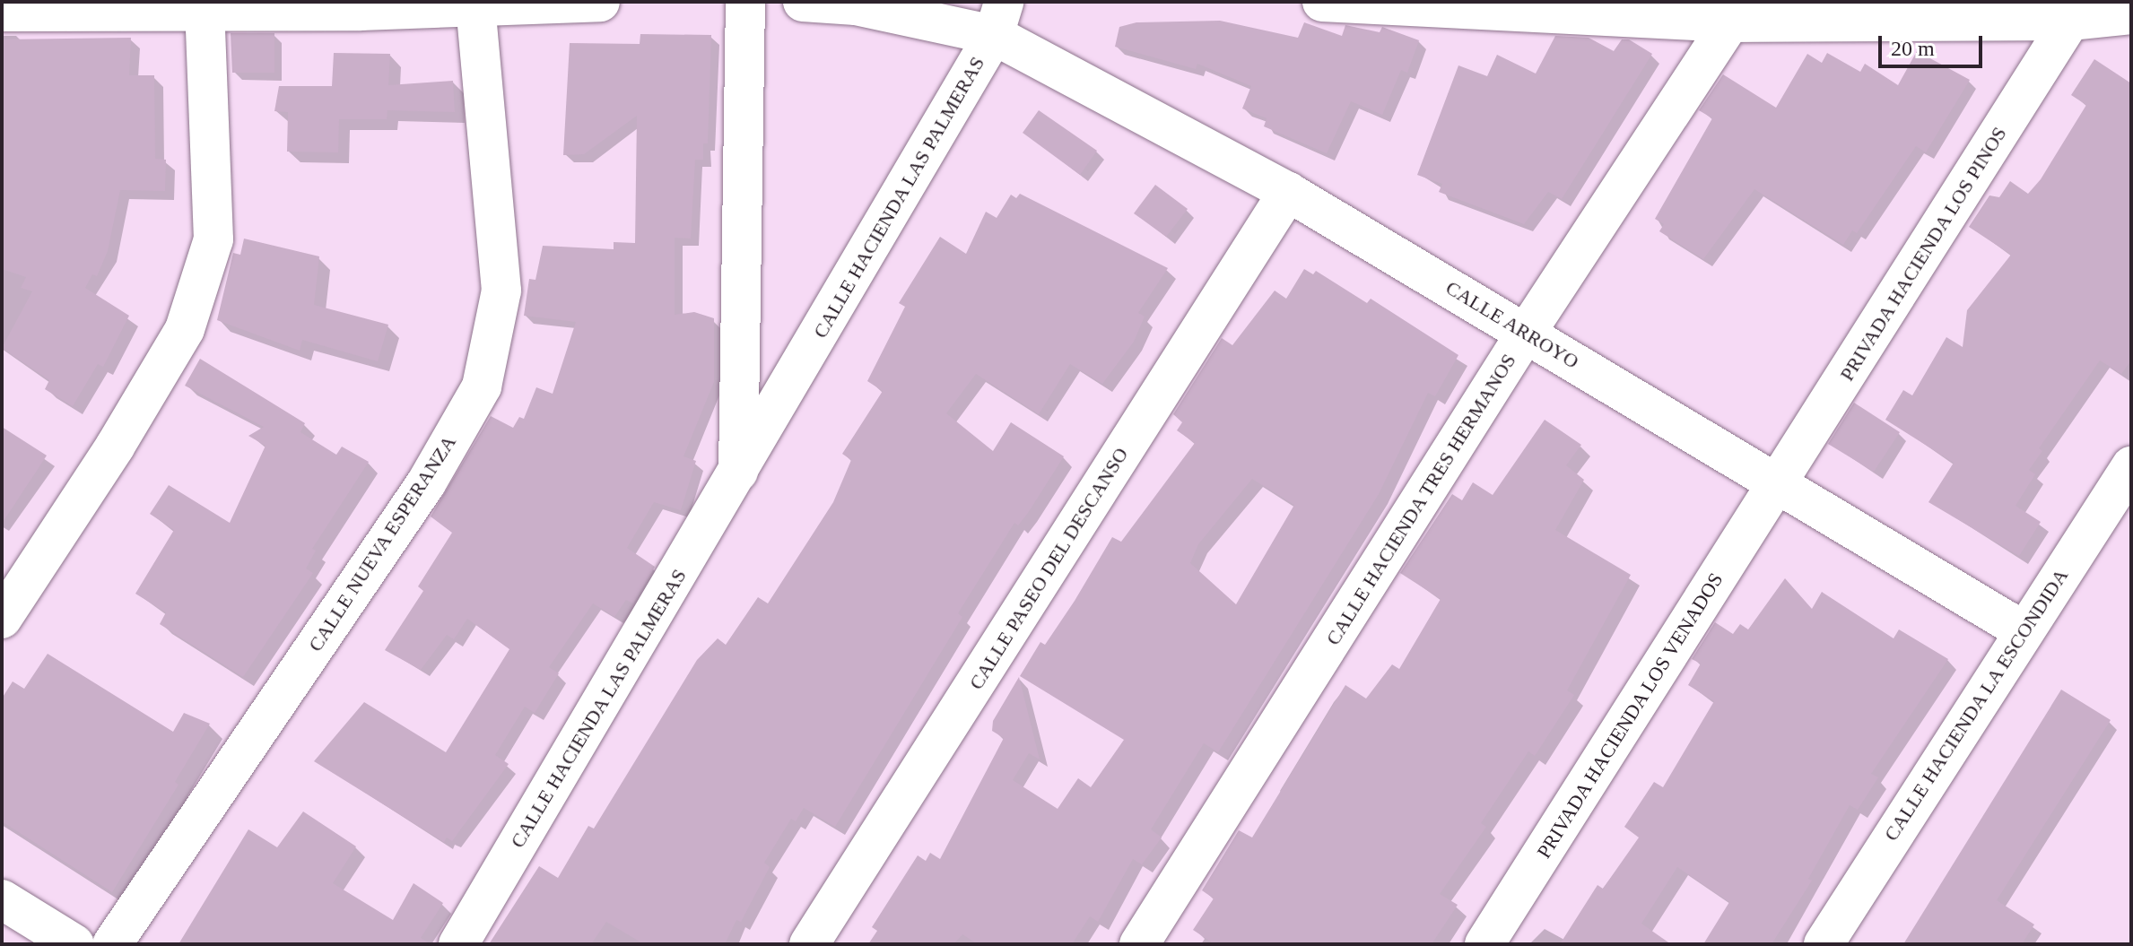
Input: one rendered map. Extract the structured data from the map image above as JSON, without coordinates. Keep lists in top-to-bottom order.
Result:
{
  "streets": {
    "street": [
      "CALLE HACIENDA LAS PALMERAS",
      "PRIVADA HACIENDA LOS PINOS",
      "CALLE ARROYO",
      "CALLE HACIENDA TRES HERMANOS",
      "CALLE NUEVA ESPERANZA",
      "CALLE PASEO DEL DESCANSO",
      "CALLE HACIENDA LA ESCONDIDA",
      "PRIVADA HACIENDA LOS VENADOS"
    ]
  },
  "crossings": [
    ["CALLE HACIENDA LAS PALMERAS", "CALLE ARROYO"],
    ["PRIVADA HACIENDA LOS PINOS", "CALLE ARROYO"],
    ["PRIVADA HACIENDA LOS PINOS", "PRIVADA HACIENDA LOS VENADOS"],
    ["CALLE ARROYO", "CALLE HACIENDA TRES HERMANOS"],
    ["CALLE ARROYO", "CALLE PASEO DEL DESCANSO"],
    ["CALLE ARROYO", "CALLE HACIENDA LA ESCONDIDA"],
    ["CALLE ARROYO", "PRIVADA HACIENDA LOS VENADOS"]
  ],
  "scale_bar": "20 m"
}
